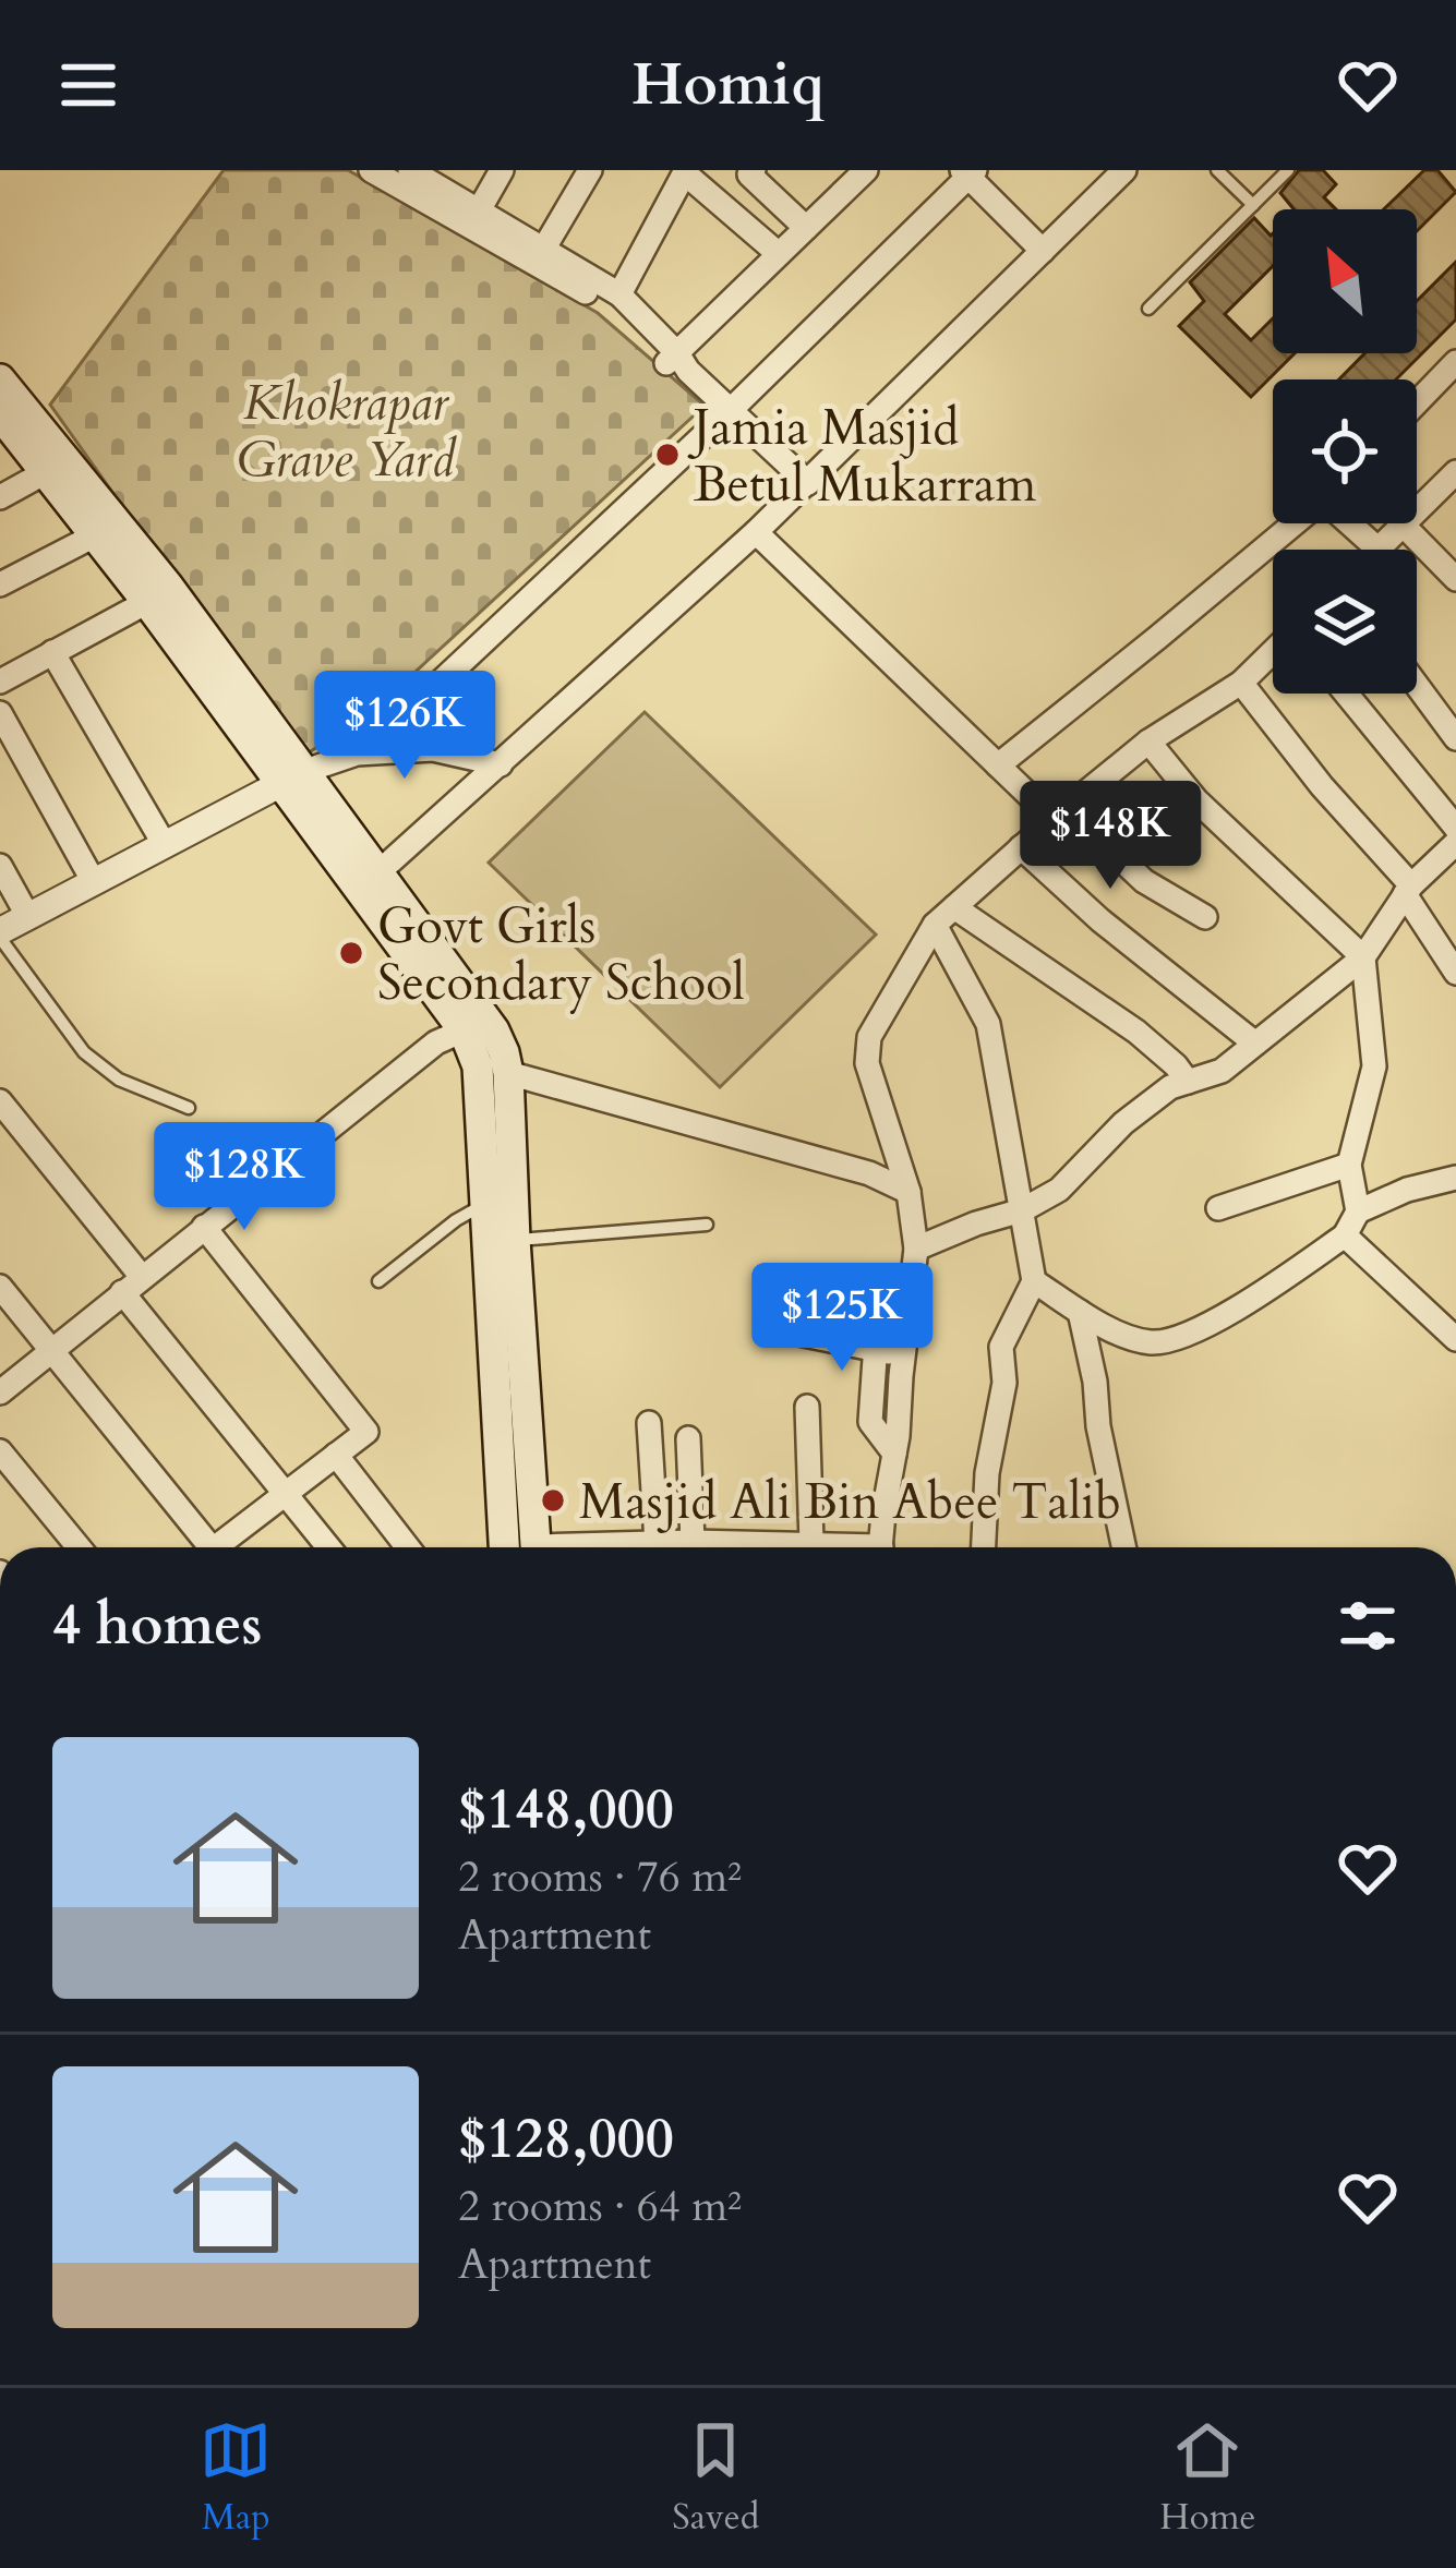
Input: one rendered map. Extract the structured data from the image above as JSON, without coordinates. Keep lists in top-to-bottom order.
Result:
{
  "parks": ["Khokrapar Grave Yard"],
  "places": ["Jamia Masjid Betul Mukarram", "Govt Girls Secondary School", "Masjid Ali Bin Abee Talib"],
  "north": "top left",
  "page": {
    "header": "Homiq",
    "price": [
      "$126K",
      "$148K",
      "$128K",
      "$125K"
    ],
    "heading": "4 homes",
    "list": [
      {
        "name": "$148,000",
        "note": "2 rooms · 76 m² · Apartment"
      },
      {
        "name": "$128,000",
        "note": "2 rooms · 64 m² · Apartment"
      }
    ],
    "tabs": ["Map", "Saved", "Home"]
  }
}
